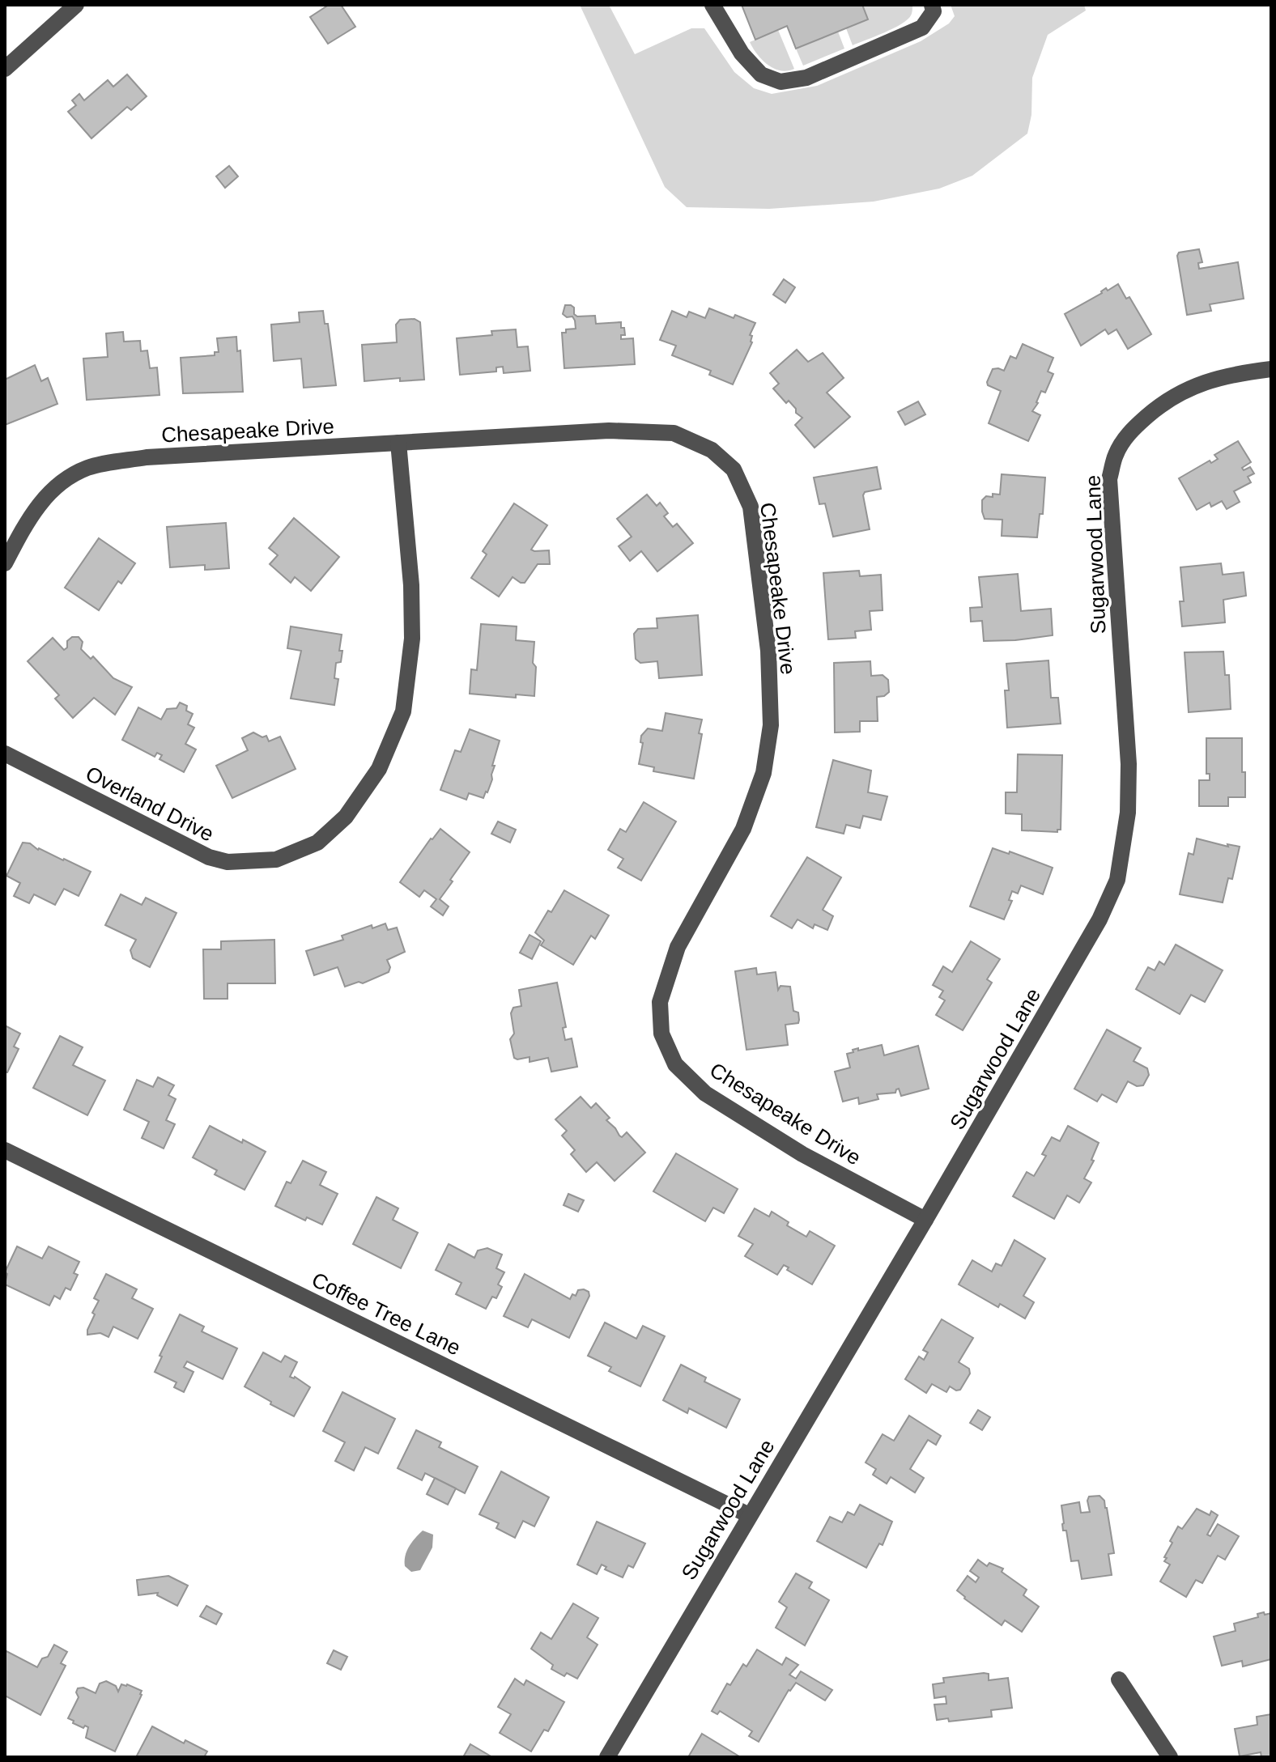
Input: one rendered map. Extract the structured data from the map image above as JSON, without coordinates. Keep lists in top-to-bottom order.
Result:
{
  "streets": {
    "street": [
      "Chesapeake Drive",
      "Sugarwood Lane",
      "Overland Drive",
      "Coffee Tree Lane"
    ]
  },
  "crossings": [
    ["Chesapeake Drive", "Sugarwood Lane"],
    ["Chesapeake Drive", "Overland Drive"],
    ["Sugarwood Lane", "Coffee Tree Lane"]
  ]
}
